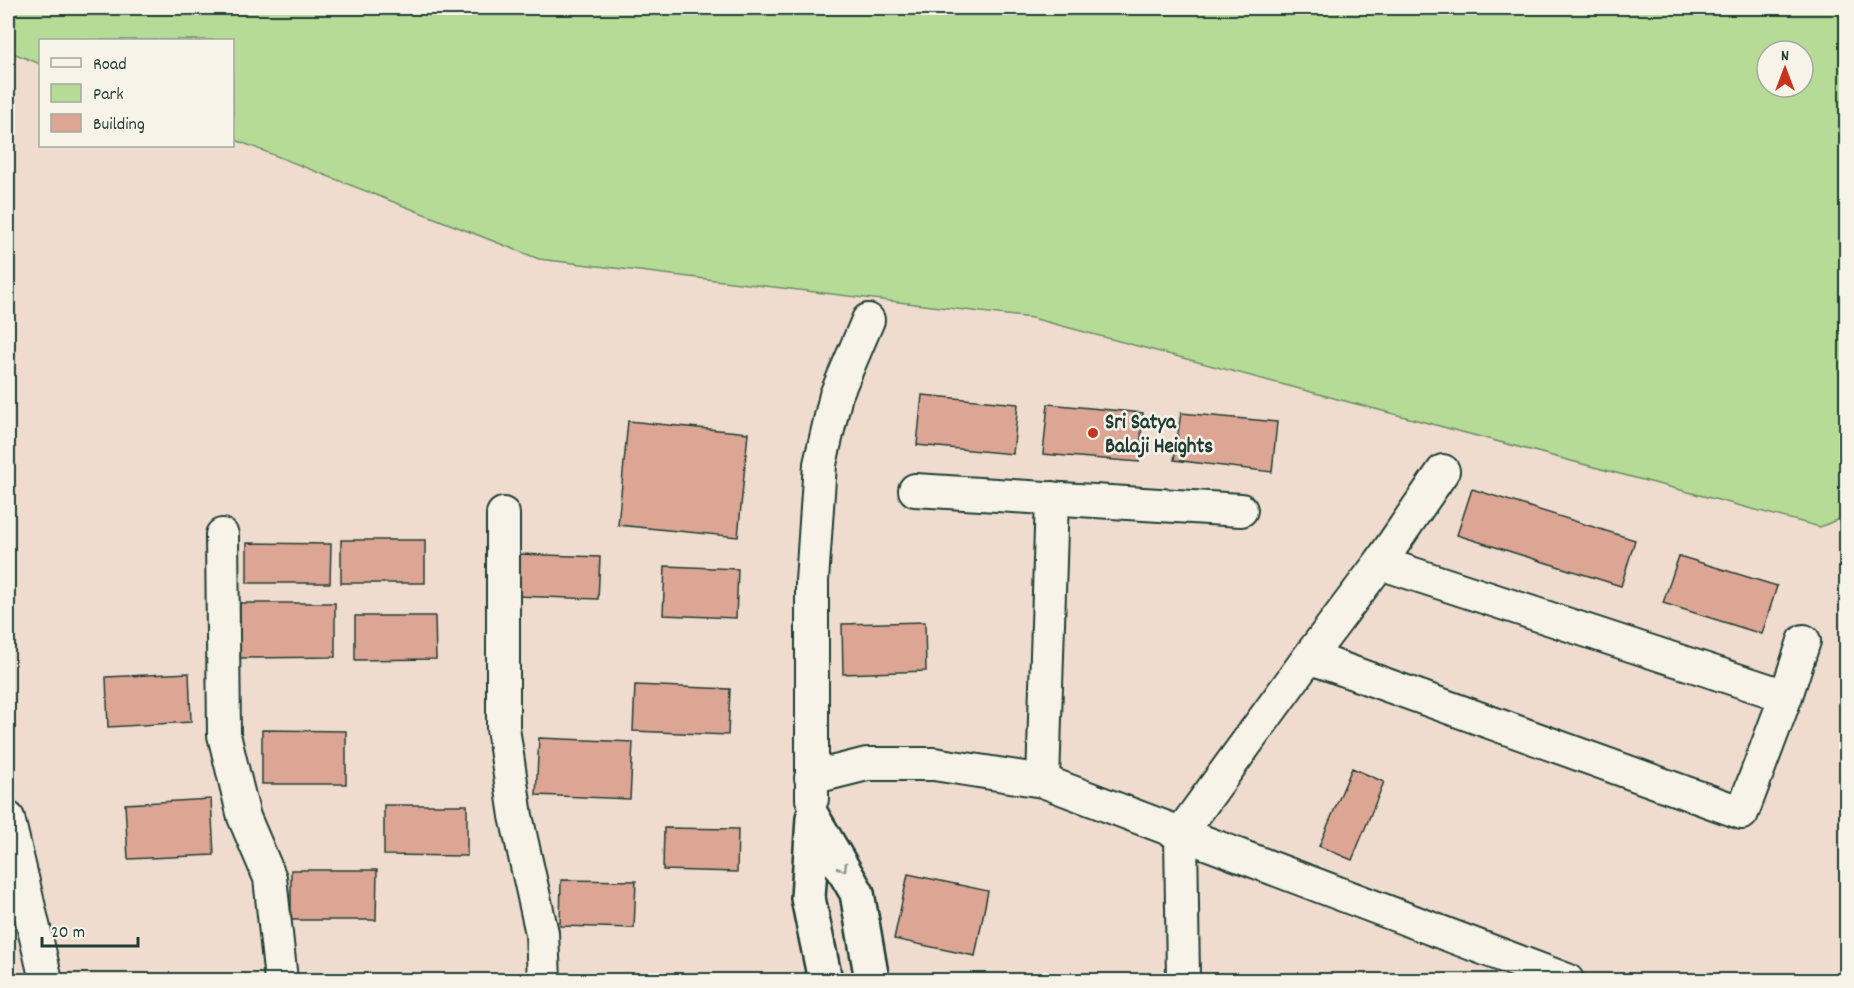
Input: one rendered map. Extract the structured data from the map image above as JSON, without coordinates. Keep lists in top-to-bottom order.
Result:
{
  "places": ["Sri Satya Balaji Heights"],
  "legend": ["Road", "Park", "Building"],
  "scale_bar": "20 m",
  "north": "top"
}
